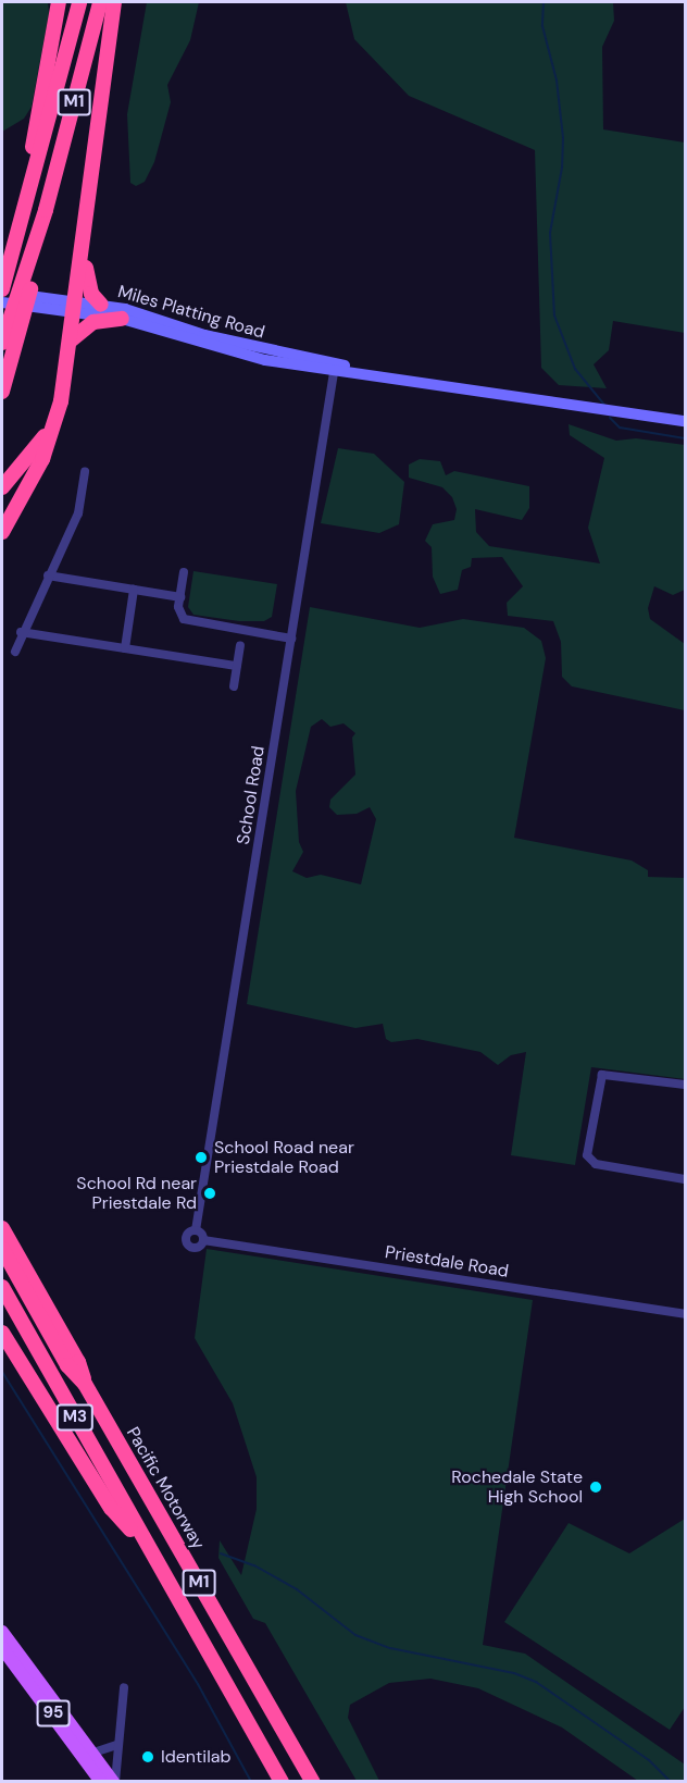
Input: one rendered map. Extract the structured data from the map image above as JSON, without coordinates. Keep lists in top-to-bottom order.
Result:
{
  "streets": {
    "highway": ["M1", "M3", "Pacific Motorway"],
    "main road": ["Miles Platting Road", "95"],
    "street": ["School Road", "Priestdale Road"]
  },
  "crossings": [
    ["M1", "Miles Platting Road"],
    ["M1", "M3"],
    ["M1", "Pacific Motorway"],
    ["Miles Platting Road", "School Road"],
    ["School Road", "Priestdale Road"]
  ],
  "places": [
    "School Road near Priestdale Road",
    "School Rd near Priestdale Rd",
    "Rochedale State High School",
    "Identilab"
  ]
}
